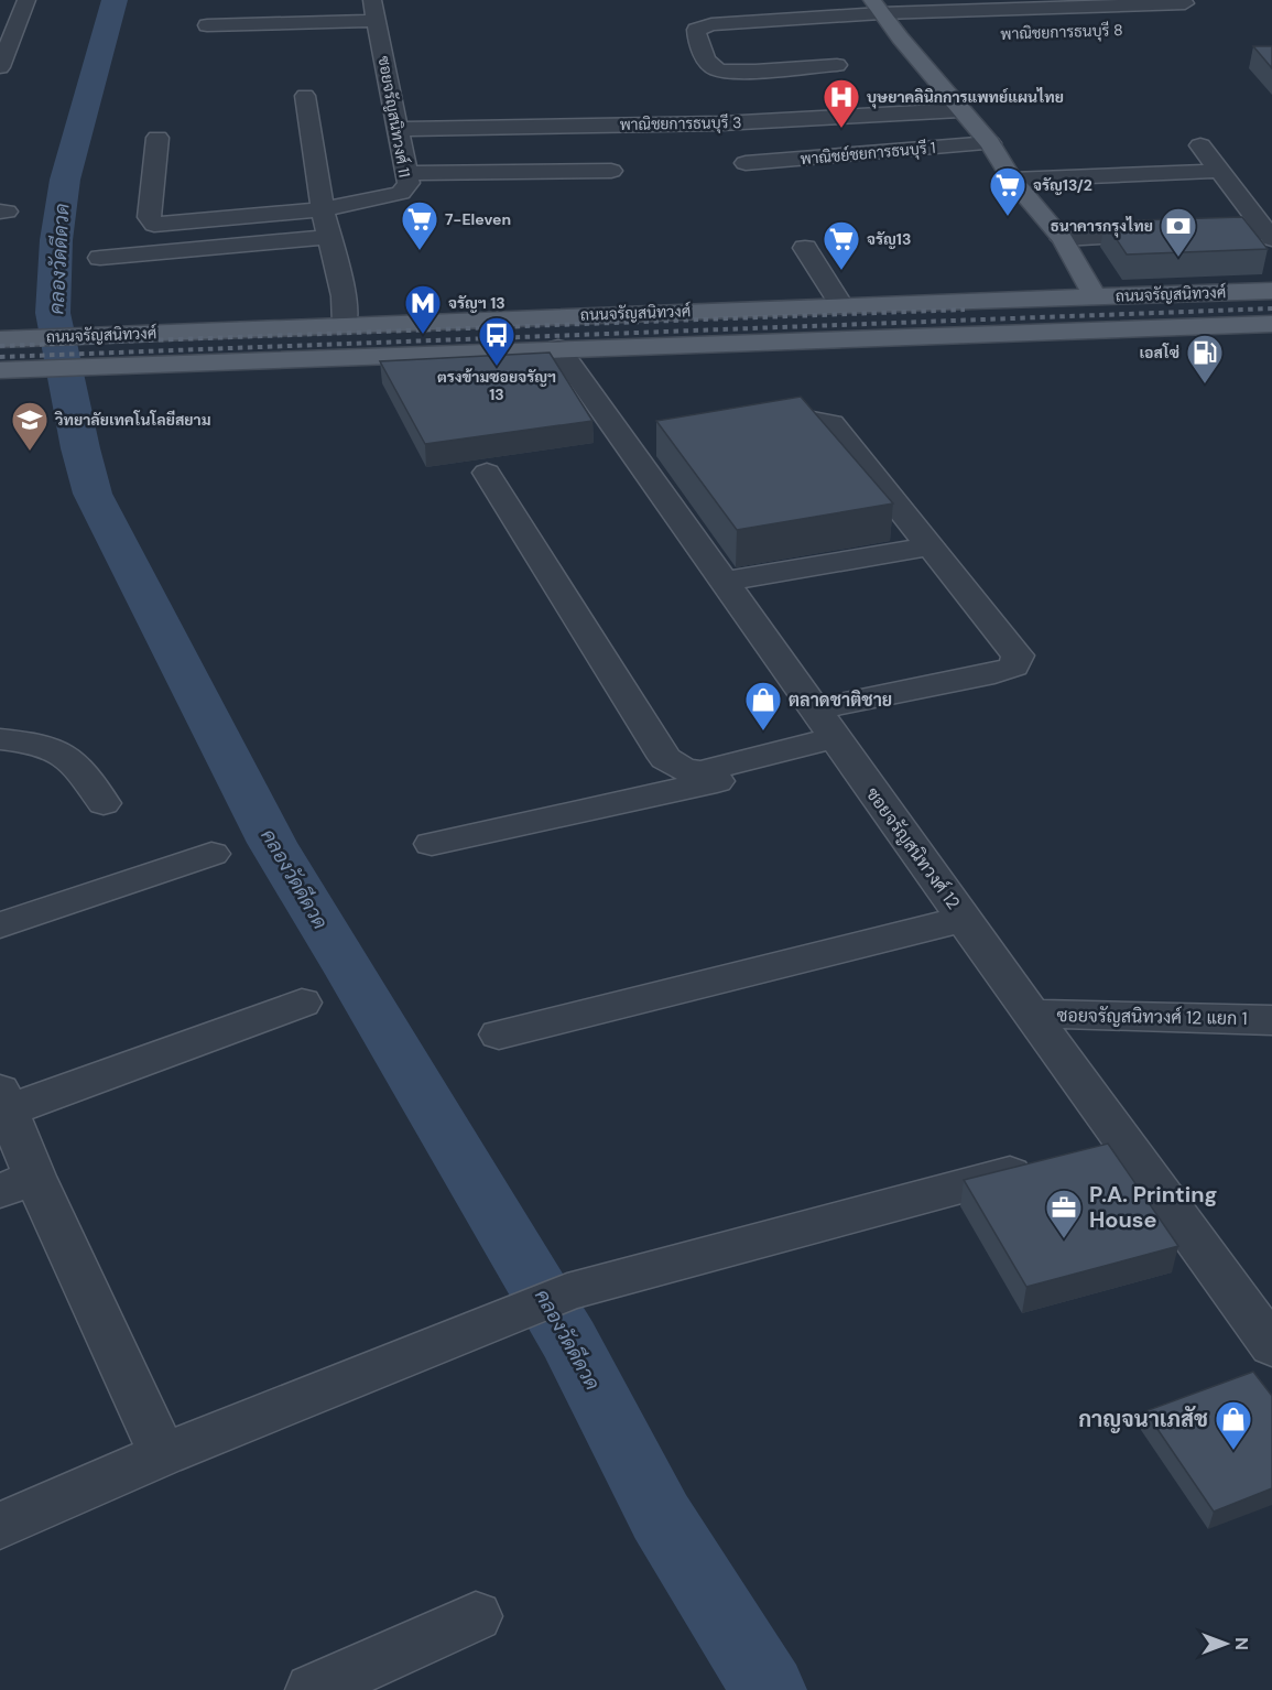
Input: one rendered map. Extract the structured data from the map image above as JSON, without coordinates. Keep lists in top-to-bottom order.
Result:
{
  "streets": {
    "main road": ["ถนนจรัญสนิทวงศ์"],
    "street": [
      "ซอยจรัญสนิทวงศ์ 11",
      "พาณิชยการธนบุรี 3",
      "พาณิชย์ชยการธนบุรี 1",
      "ซอยจรัญสนิทวงศ์ 12",
      "ซอยจรัญสนิทวงศ์ 12 แยก 1"
    ]
  },
  "crossings": [
    ["ซอยจรัญสนิทวงศ์ 11", "พาณิชยการธนบุรี 3"],
    ["ถนนจรัญสนิทวงศ์", "ซอยจรัญสนิทวงศ์ 12"],
    ["ซอยจรัญสนิทวงศ์ 12", "ซอยจรัญสนิทวงศ์ 12 แยก 1"]
  ],
  "water": ["คลองวัดดีดวด"],
  "places": {
    "hospital": ["บุษยาคลินิกการแพทย์แผนไทย"],
    "supermarket": ["จรัญ13/2", "7-Eleven", "จรัญ13"],
    "bank": ["ธนาคารกรุงไทย"],
    "metro station": ["จรัญฯ 13"],
    "bus stop": ["ตรงข้ามซอยจรัญฯ 13"],
    "fuel station": ["เอสโซ่"],
    "school or university": ["วิทยาลัยเทคโนโลยีสยาม"],
    "shop": ["ตลาดชาติชาย", "กาญจนาเภสัช"],
    "office": ["P.A. Printing House"]
  },
  "north": "right"
}
